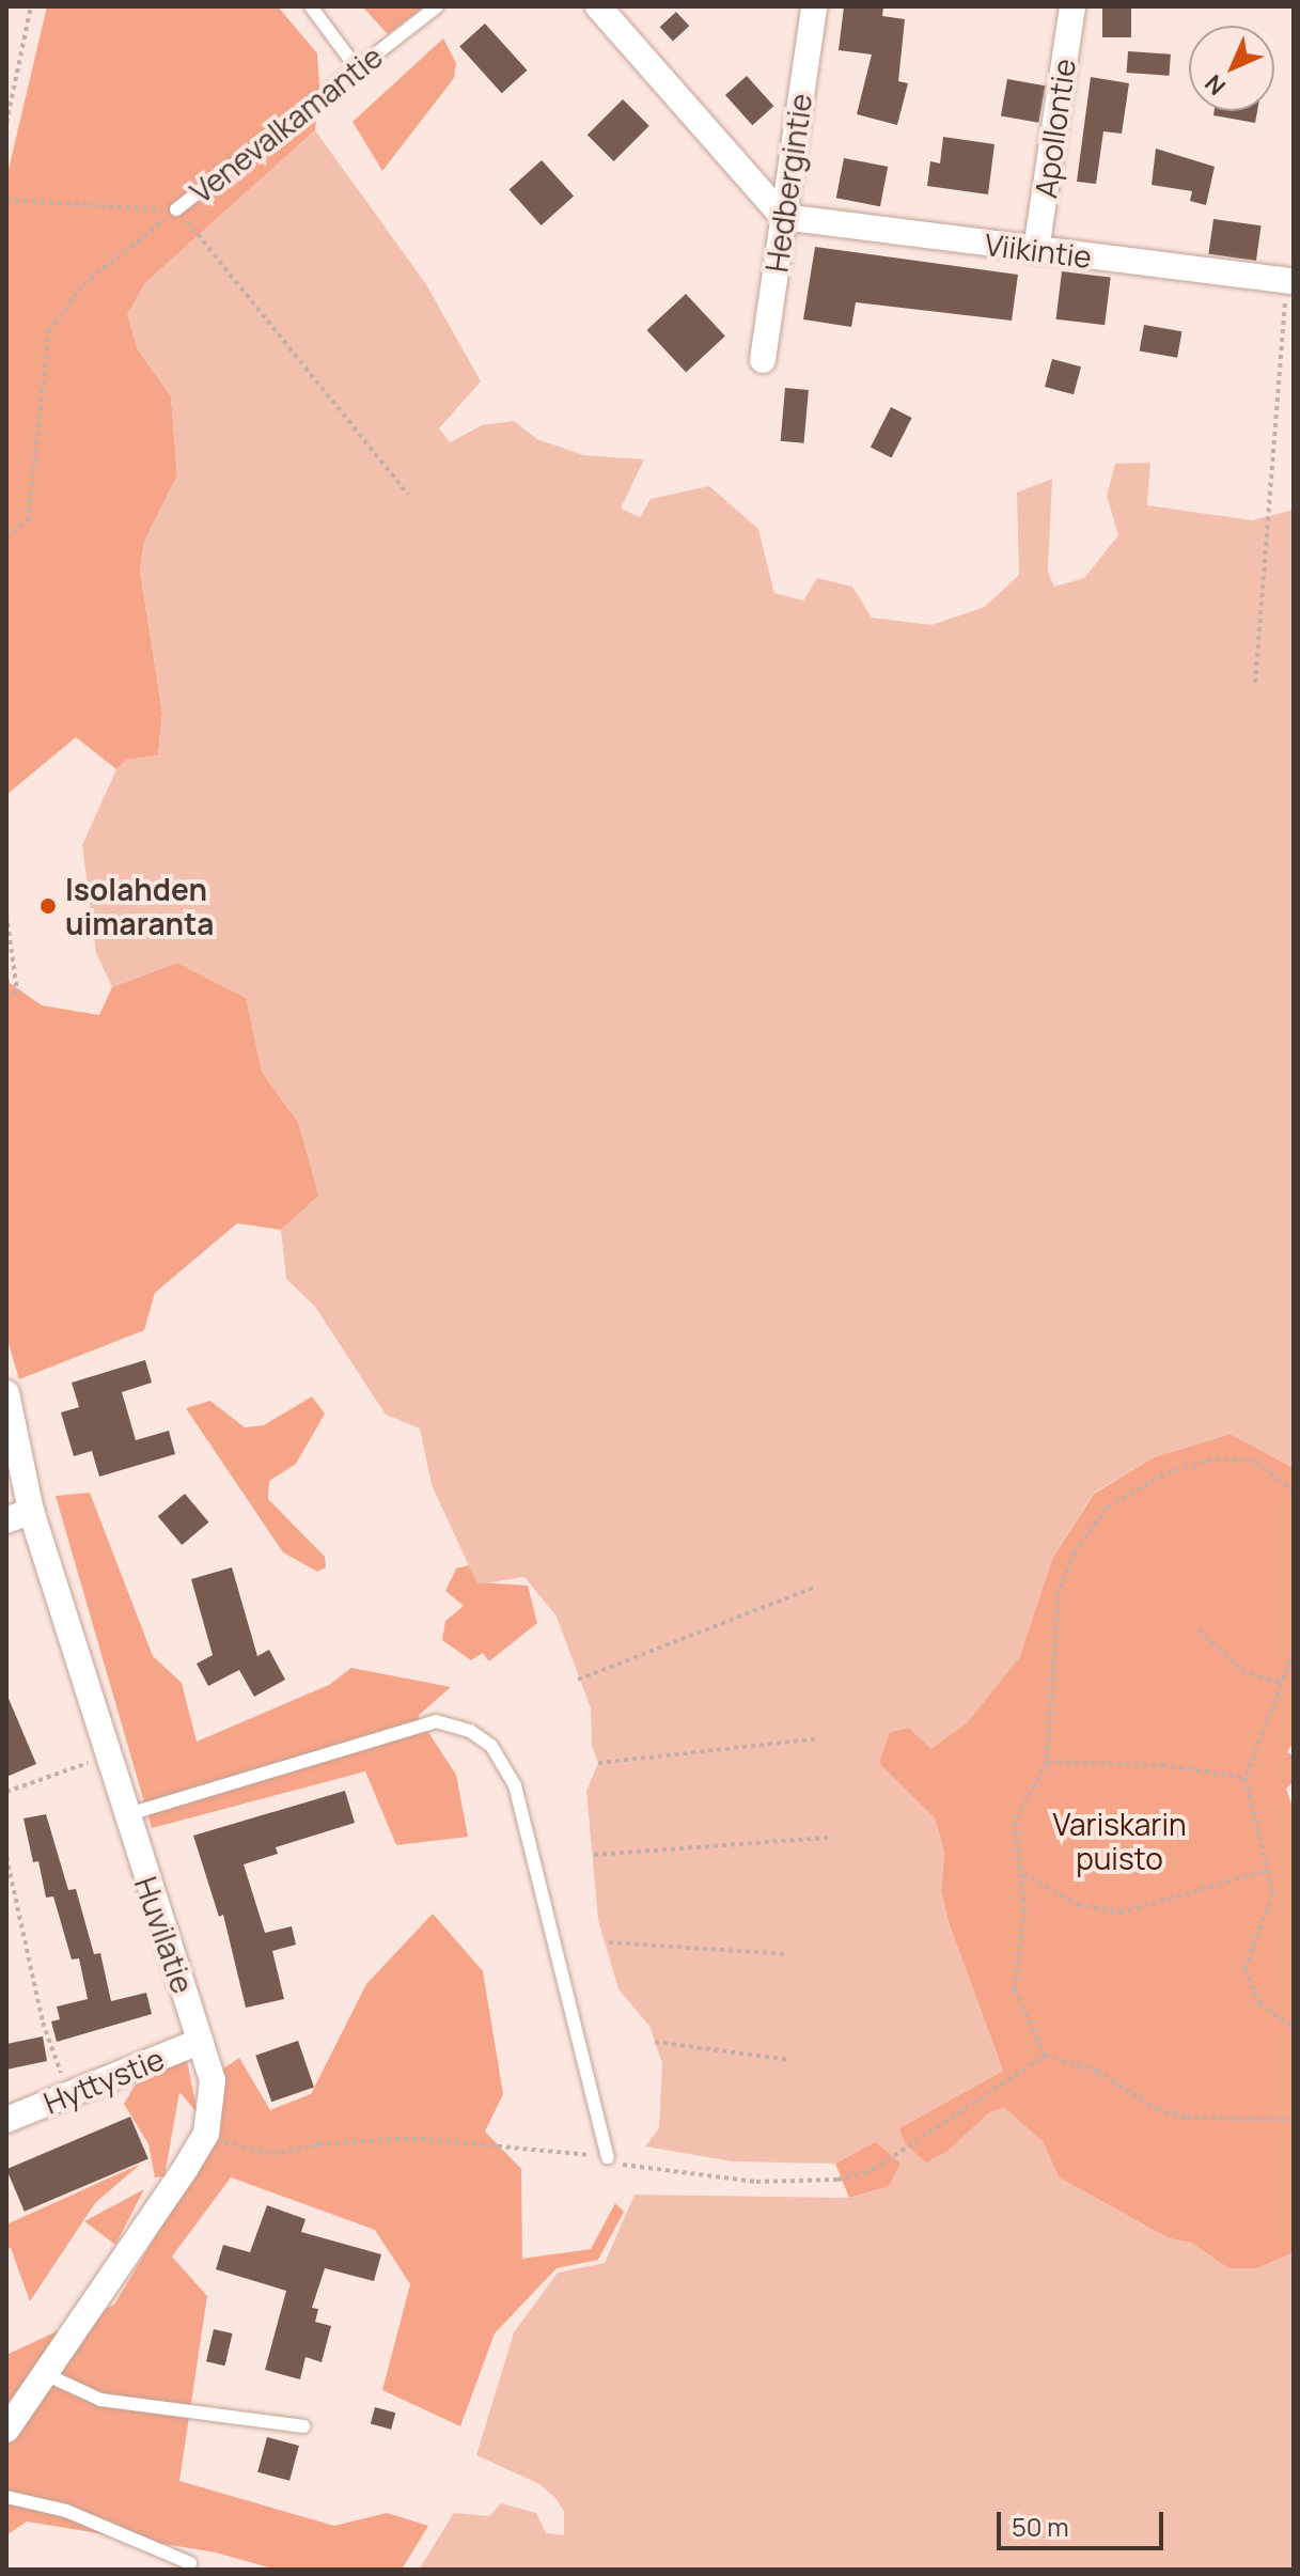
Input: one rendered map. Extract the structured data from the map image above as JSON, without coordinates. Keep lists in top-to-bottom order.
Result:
{
  "streets": {
    "street": [
      "Apollontie",
      "Hedbergintie",
      "Viikintie",
      "Huvilatie",
      "Hyttystie"
    ],
    "lane": ["Venevalkamantie"]
  },
  "crossings": [
    ["Apollontie", "Viikintie"],
    ["Hedbergintie", "Viikintie"],
    ["Huvilatie", "Hyttystie"]
  ],
  "parks": ["Variskarin puisto"],
  "places": ["Isolahden uimaranta"],
  "scale_bar": "50 m",
  "north": "bottom left"
}
